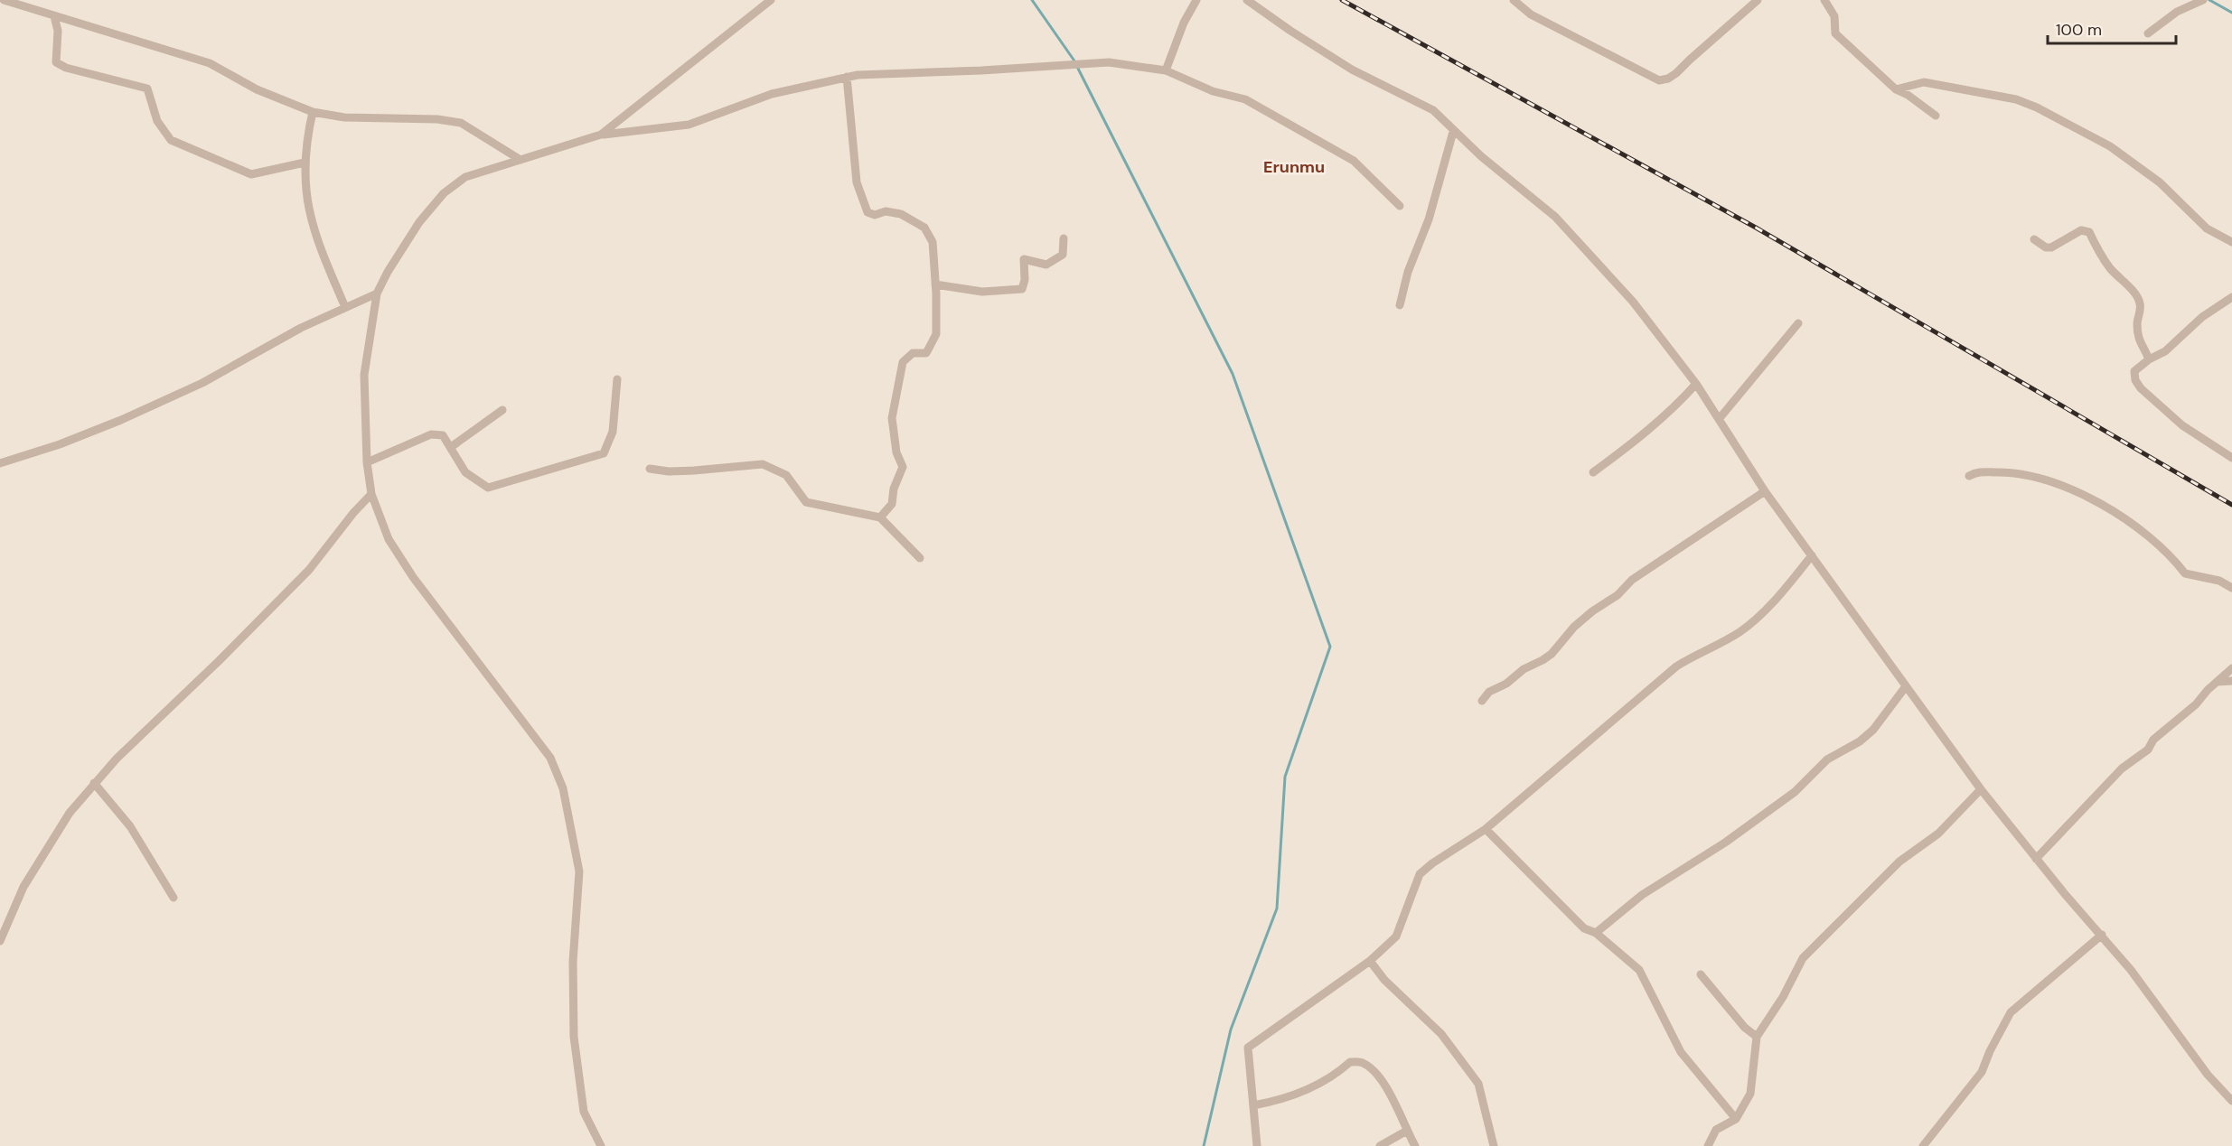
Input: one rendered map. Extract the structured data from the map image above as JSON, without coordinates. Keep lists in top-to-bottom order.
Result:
{
  "districts": ["Erunmu"],
  "scale_bar": "100 m"
}
